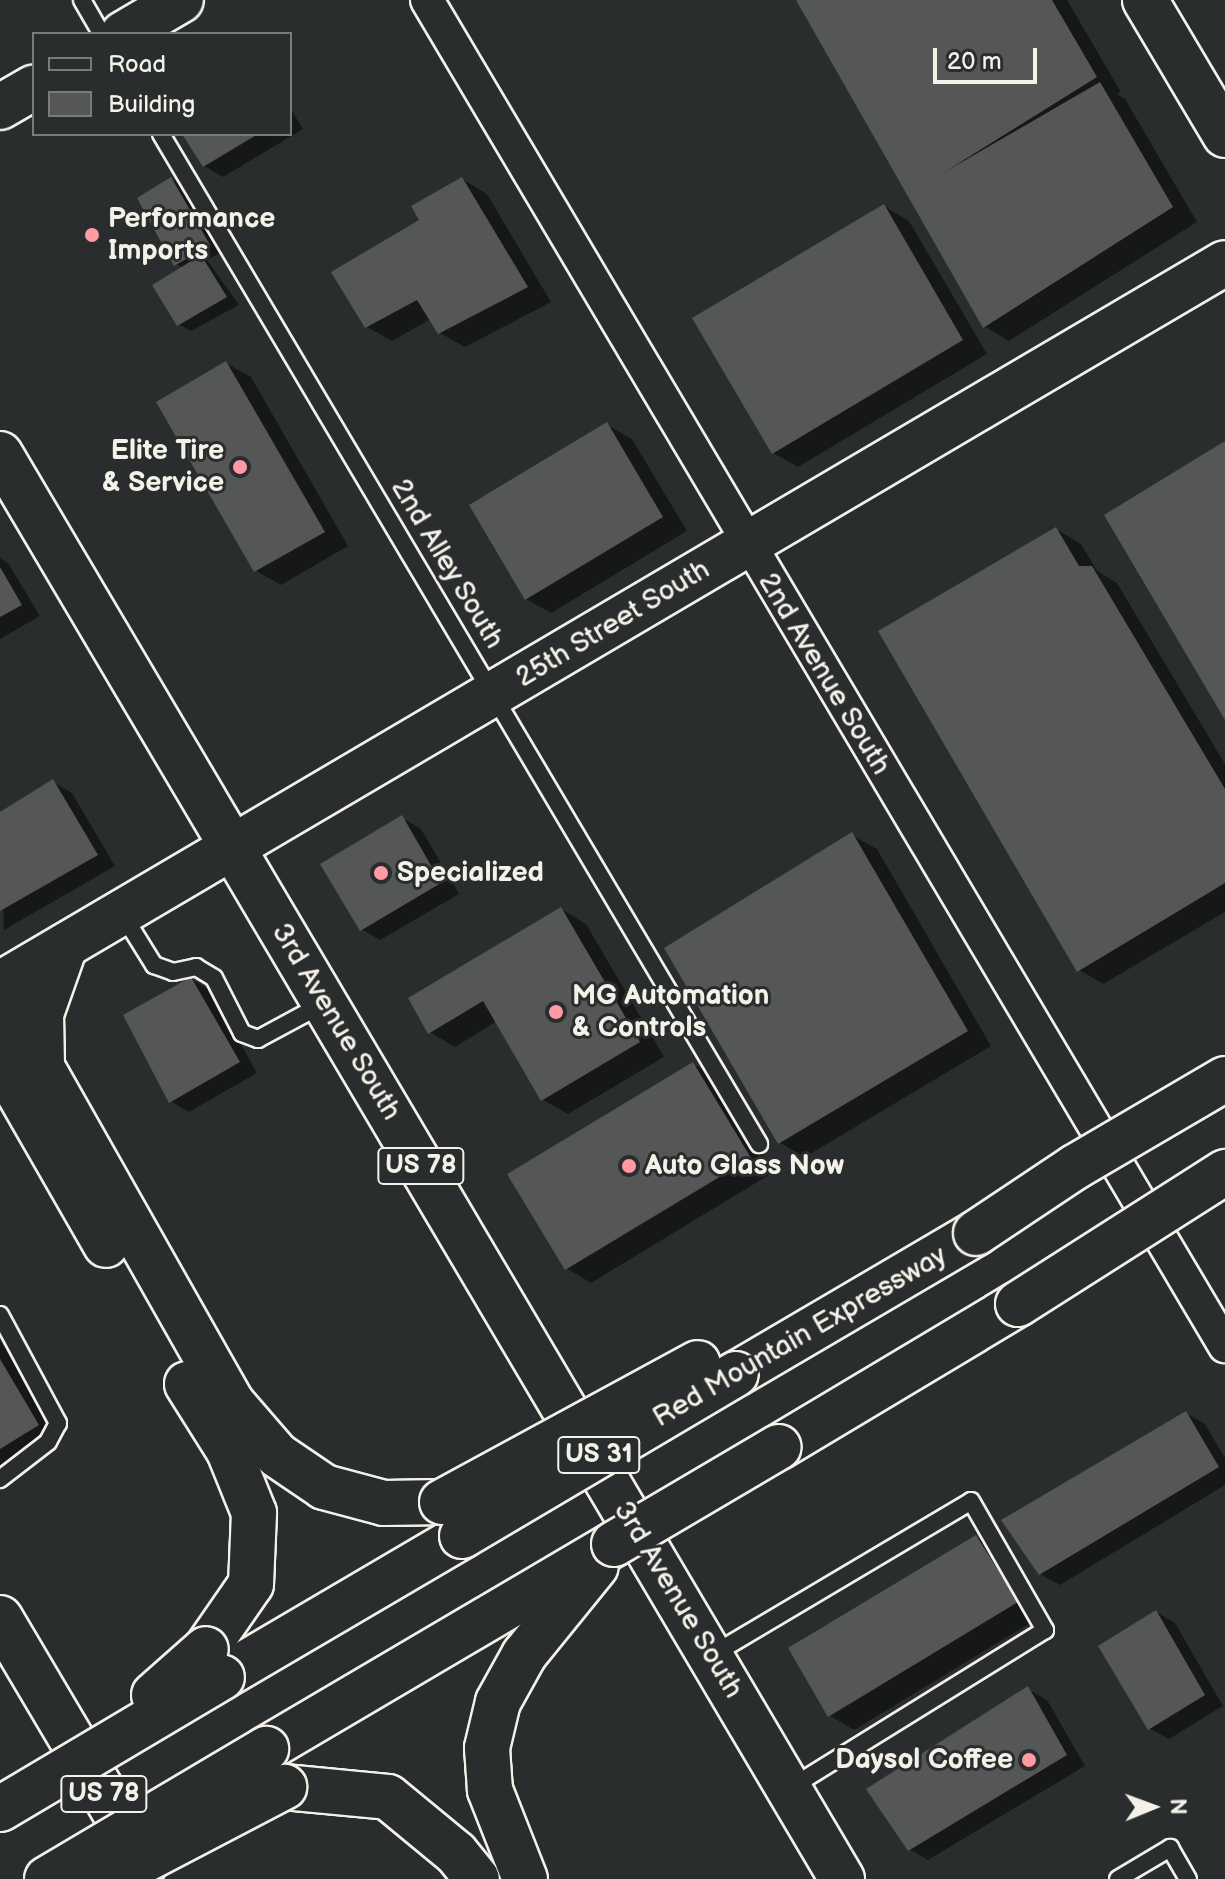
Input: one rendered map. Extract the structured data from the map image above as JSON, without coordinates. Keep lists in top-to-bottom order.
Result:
{
  "streets": {
    "main road": [
      "25th Street South",
      "3rd Avenue South",
      "US 78",
      "Red Mountain Expressway"
    ],
    "street": ["2nd Avenue South"],
    "lane": ["2nd Alley South"]
  },
  "crossings": [
    ["2nd Alley South", "25th Street South"],
    ["25th Street South", "2nd Avenue South"],
    ["25th Street South", "3rd Avenue South"]
  ],
  "places": [
    "Performance Imports",
    "Elite Tire & Service",
    "Specialized",
    "MG Automation & Controls",
    "Auto Glass Now",
    "Daysol Coffee"
  ],
  "legend": ["Road", "Building"],
  "scale_bar": "20 m",
  "north": "right"
}
